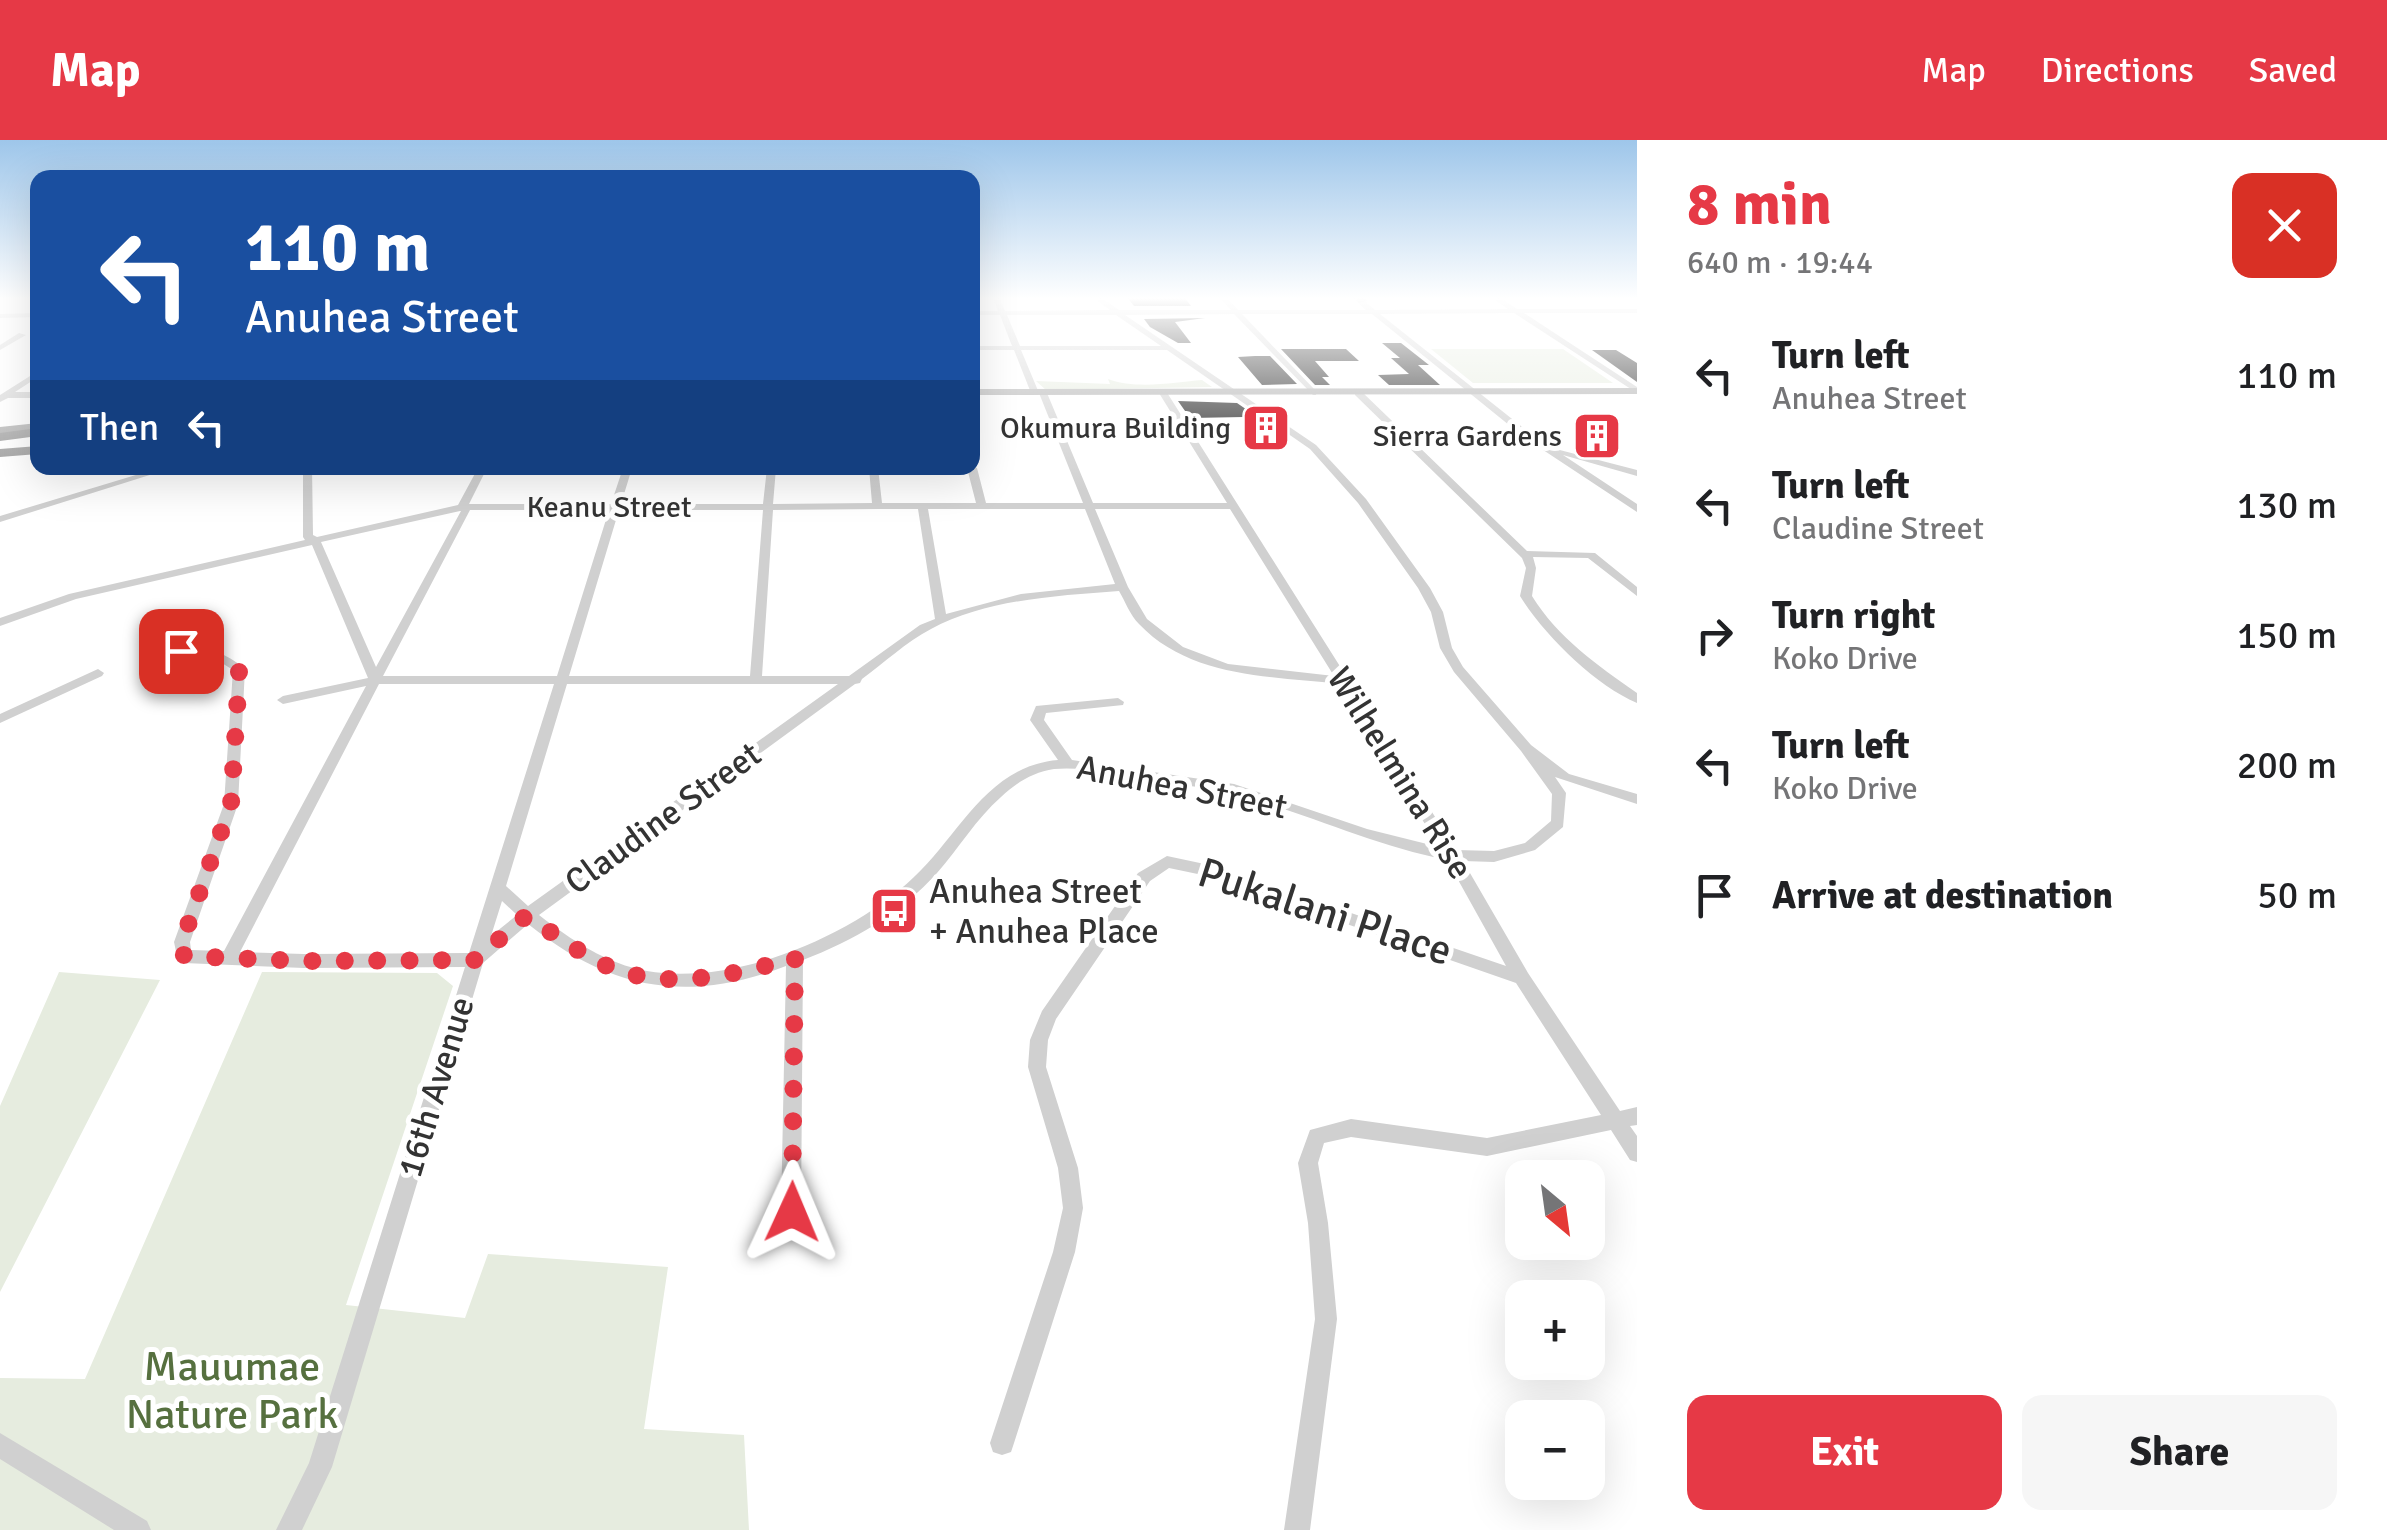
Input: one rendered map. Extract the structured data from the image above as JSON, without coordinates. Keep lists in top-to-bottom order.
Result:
{
  "streets": {
    "street": [
      "Keanu Street",
      "Wilhelmina Rise",
      "Anuhea Street",
      "Claudine Street",
      "Pukalani Place",
      "16th Avenue"
    ]
  },
  "crossings": [
    ["Keanu Street", "Wilhelmina Rise"],
    ["Keanu Street", "16th Avenue"],
    ["Wilhelmina Rise", "Anuhea Street"],
    ["Wilhelmina Rise", "Pukalani Place"],
    ["Anuhea Street", "Claudine Street"],
    ["Anuhea Street", "16th Avenue"],
    ["Claudine Street", "16th Avenue"]
  ],
  "parks": ["Mauumae Nature Park"],
  "places": {
    "building": ["Okumura Building", "Sierra Gardens"],
    "bus stop": ["Anuhea Street + Anuhea Place"]
  },
  "north": "bottom right",
  "page": {
    "header": "Map",
    "nav": ["Map", "Directions", "Saved"],
    "heading": ["8 min", "640 m · 19:44"],
    "turn": ["110 m", "Anuhea Street"],
    "list": [
      {
        "name": "Turn left",
        "note": "Anuhea Street",
        "value": "110 m"
      },
      {
        "name": "Turn left",
        "note": "Claudine Street",
        "value": "130 m"
      },
      {
        "name": "Turn right",
        "note": "Koko Drive",
        "value": "150 m"
      },
      {
        "name": "Turn left",
        "note": "Koko Drive",
        "value": "200 m"
      },
      {
        "name": "Arrive at destination",
        "value": "50 m"
      }
    ],
    "then": "Then",
    "map_buttons": ["+", "−"],
    "buttons": ["Exit", "Share"]
  }
}
